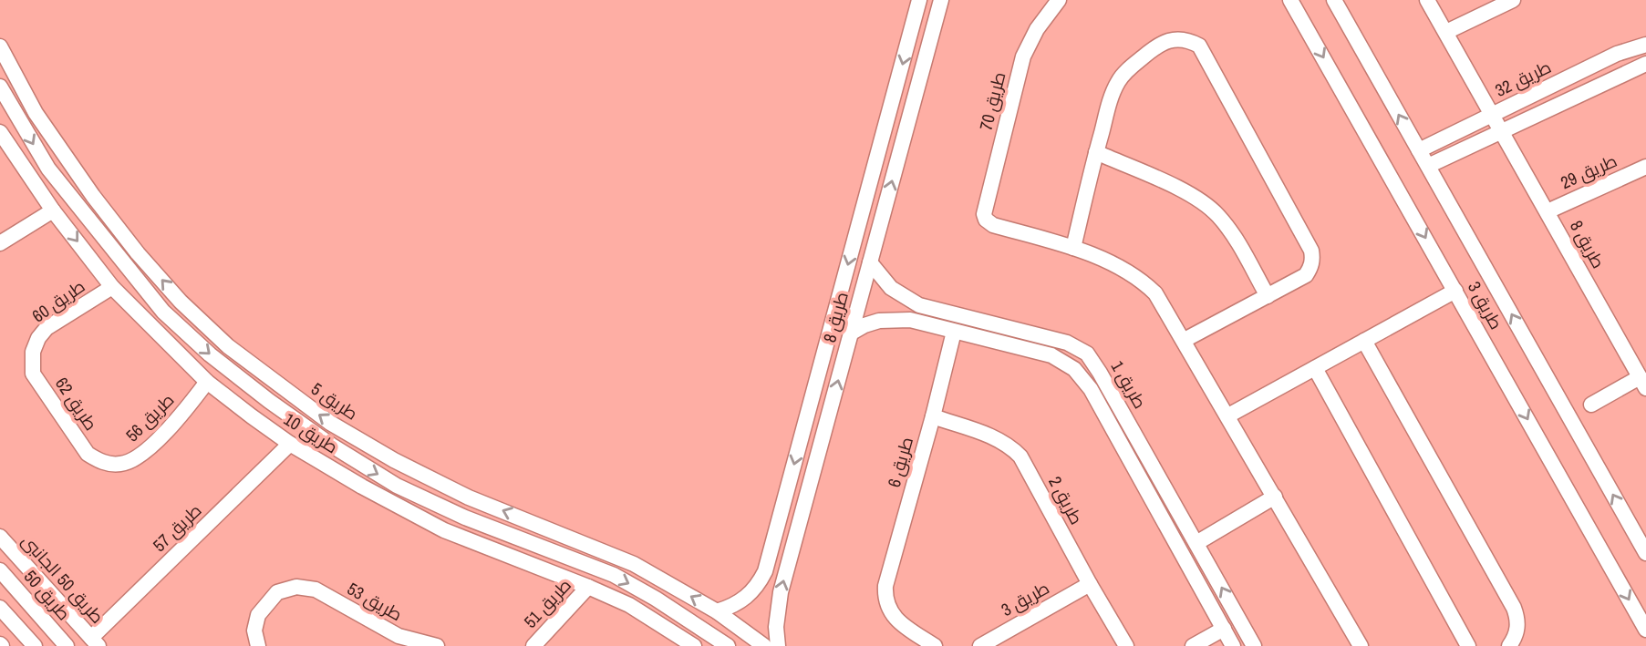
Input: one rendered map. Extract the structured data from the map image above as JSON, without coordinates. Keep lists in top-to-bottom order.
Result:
{
  "streets": {
    "street": [
      "طريق 32",
      "طريق 70",
      "طريق 29",
      "طريق 8",
      "طريق 60",
      "طريق 3",
      "طريق 1",
      "طريق 5",
      "طريق 62",
      "طريق 56",
      "طريق 10",
      "طريق 6",
      "طريق 2",
      "طريق 57",
      "طريق 50 الجانبى",
      "طريق 50",
      "طريق 53",
      "طريق 51"
    ]
  },
  "crossings": [
    ["طريق 32", "طريق 8"],
    ["طريق 32", "طريق 3"],
    ["طريق 29", "طريق 8"],
    ["طريق 8", "طريق 1"],
    ["طريق 8", "طريق 5"],
    ["طريق 60", "طريق 62"],
    ["طريق 60", "طريق 56"],
    ["طريق 60", "طريق 10"],
    ["طريق 3", "طريق 2"],
    ["طريق 1", "طريق 6"],
    ["طريق 62", "طريق 56"],
    ["طريق 62", "طريق 10"],
    ["طريق 56", "طريق 10"],
    ["طريق 10", "طريق 57"],
    ["طريق 10", "طريق 51"],
    ["طريق 6", "طريق 2"],
    ["طريق 57", "طريق 50 الجانبى"]
  ]
}
